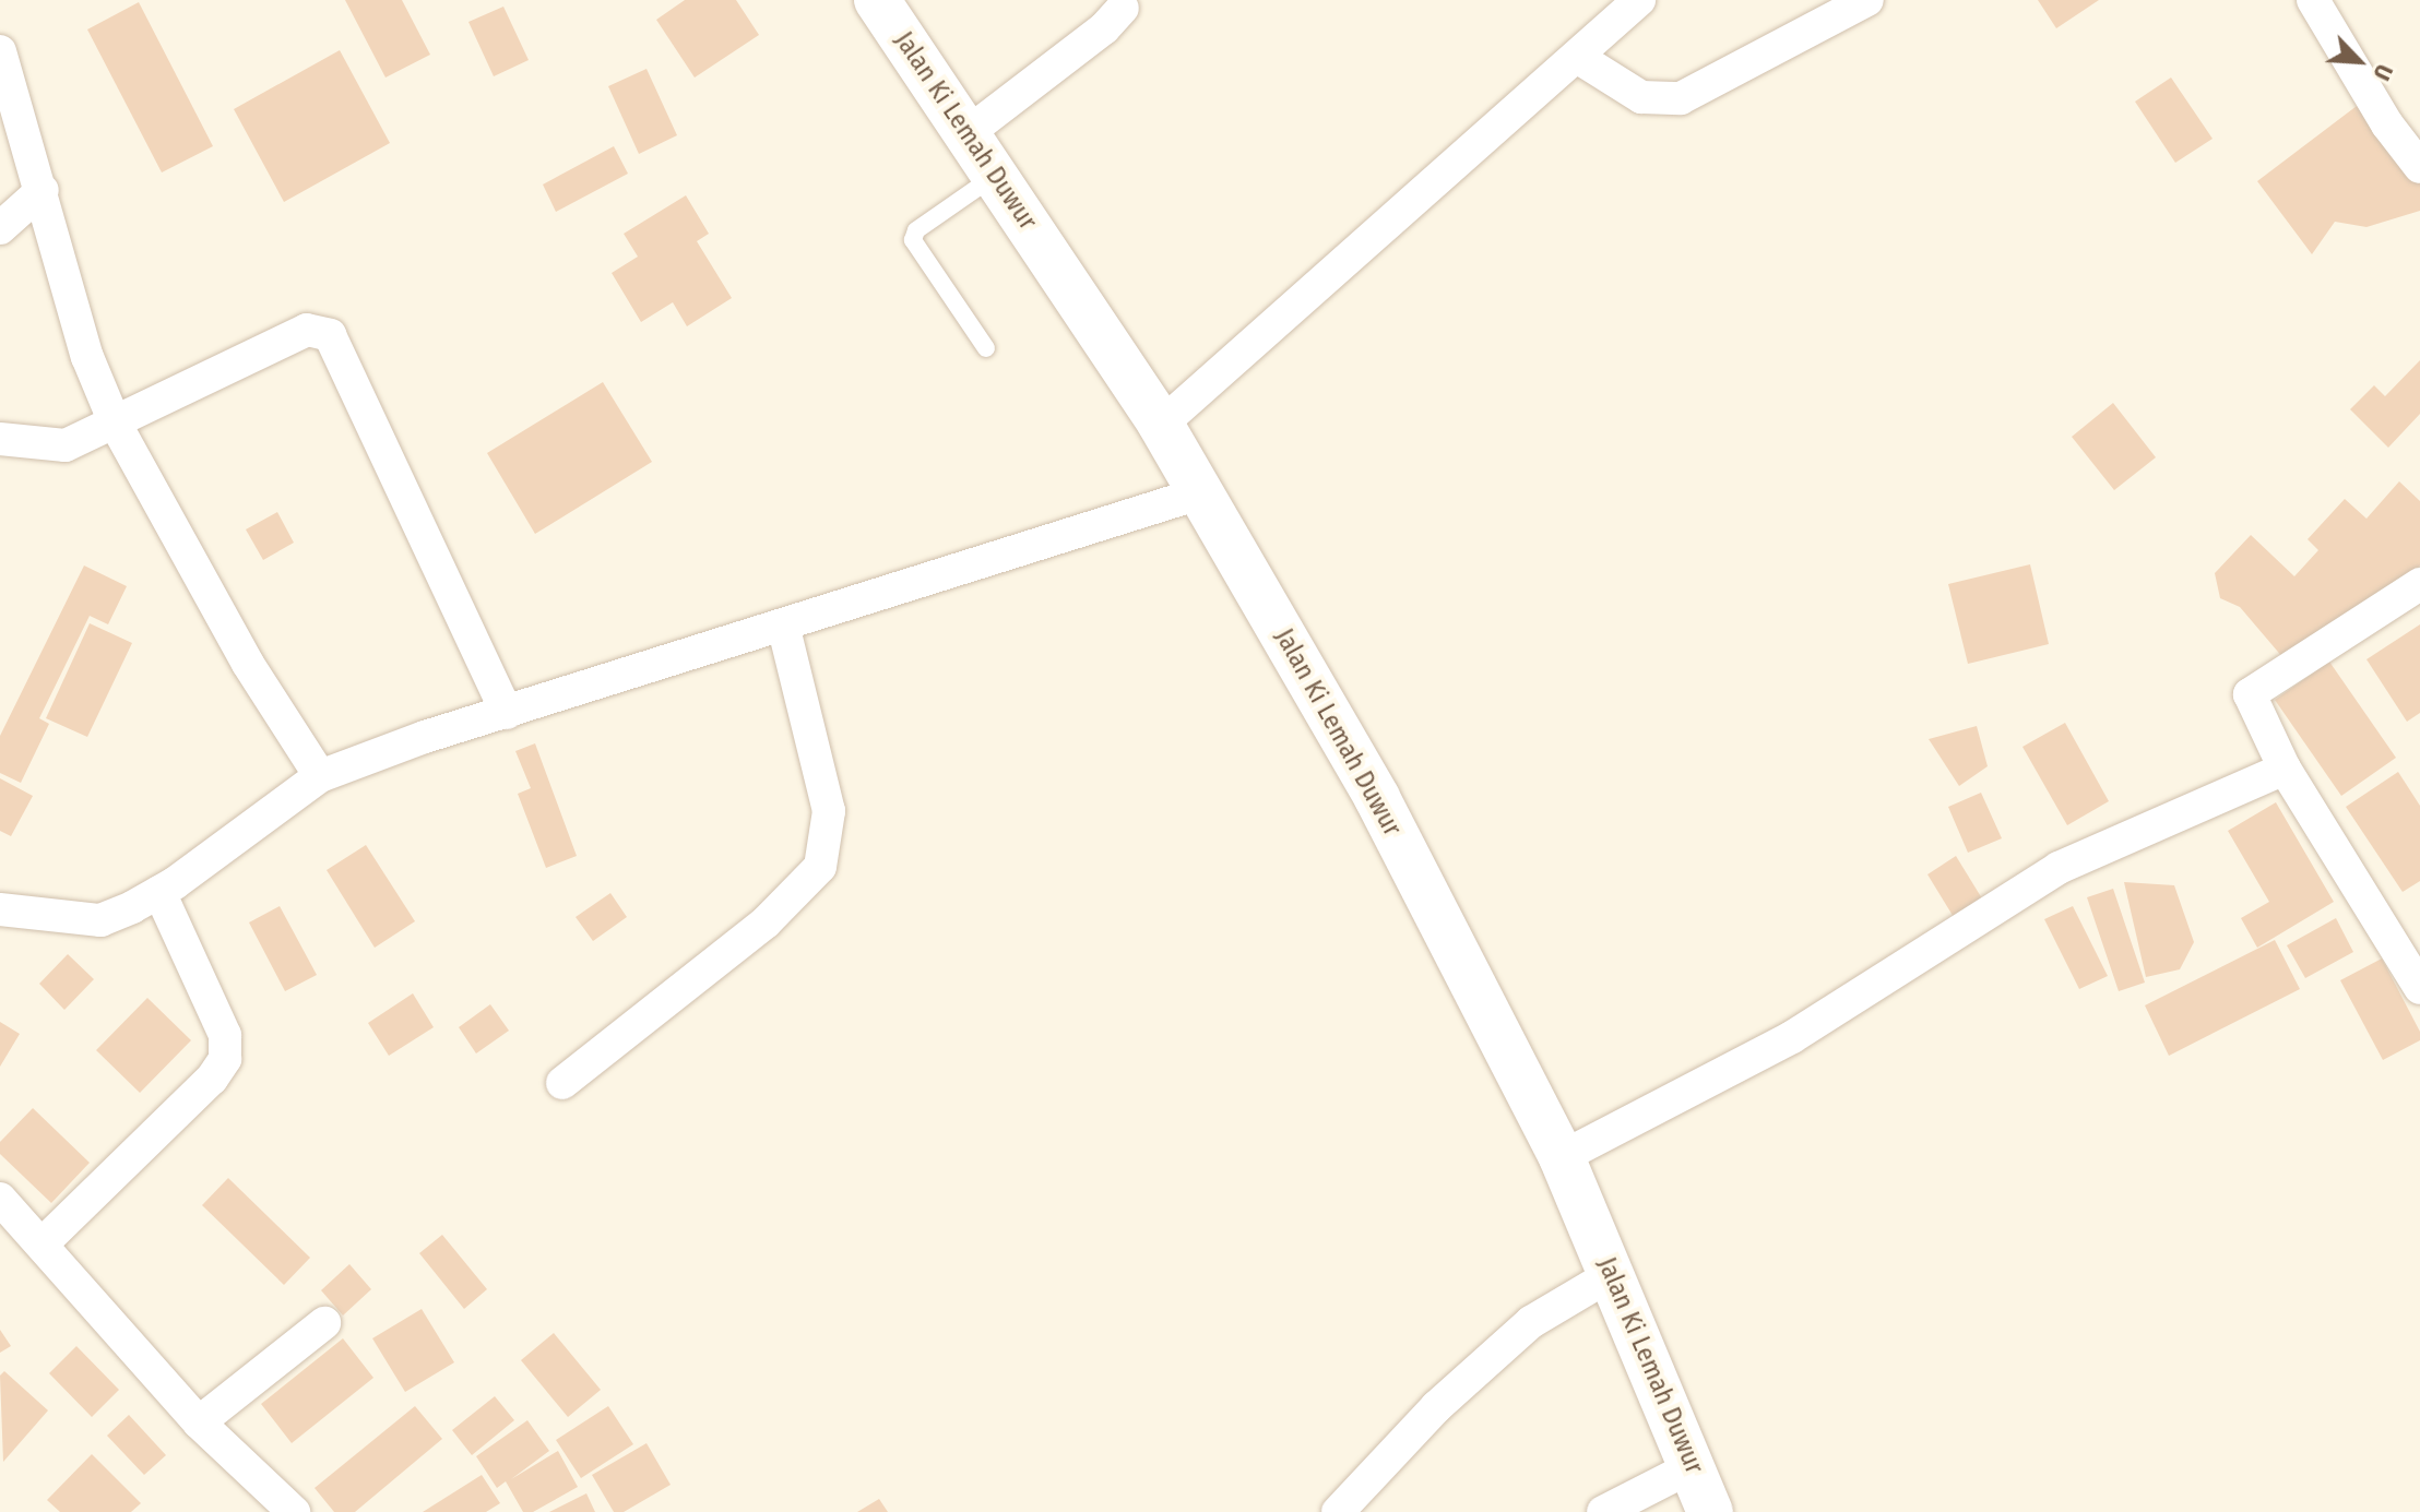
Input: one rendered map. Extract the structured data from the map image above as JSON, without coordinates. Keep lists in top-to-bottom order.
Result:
{
  "streets": {
    "main road": ["Jalan Ki Lemah Duwur"]
  },
  "north": "bottom right"
}
